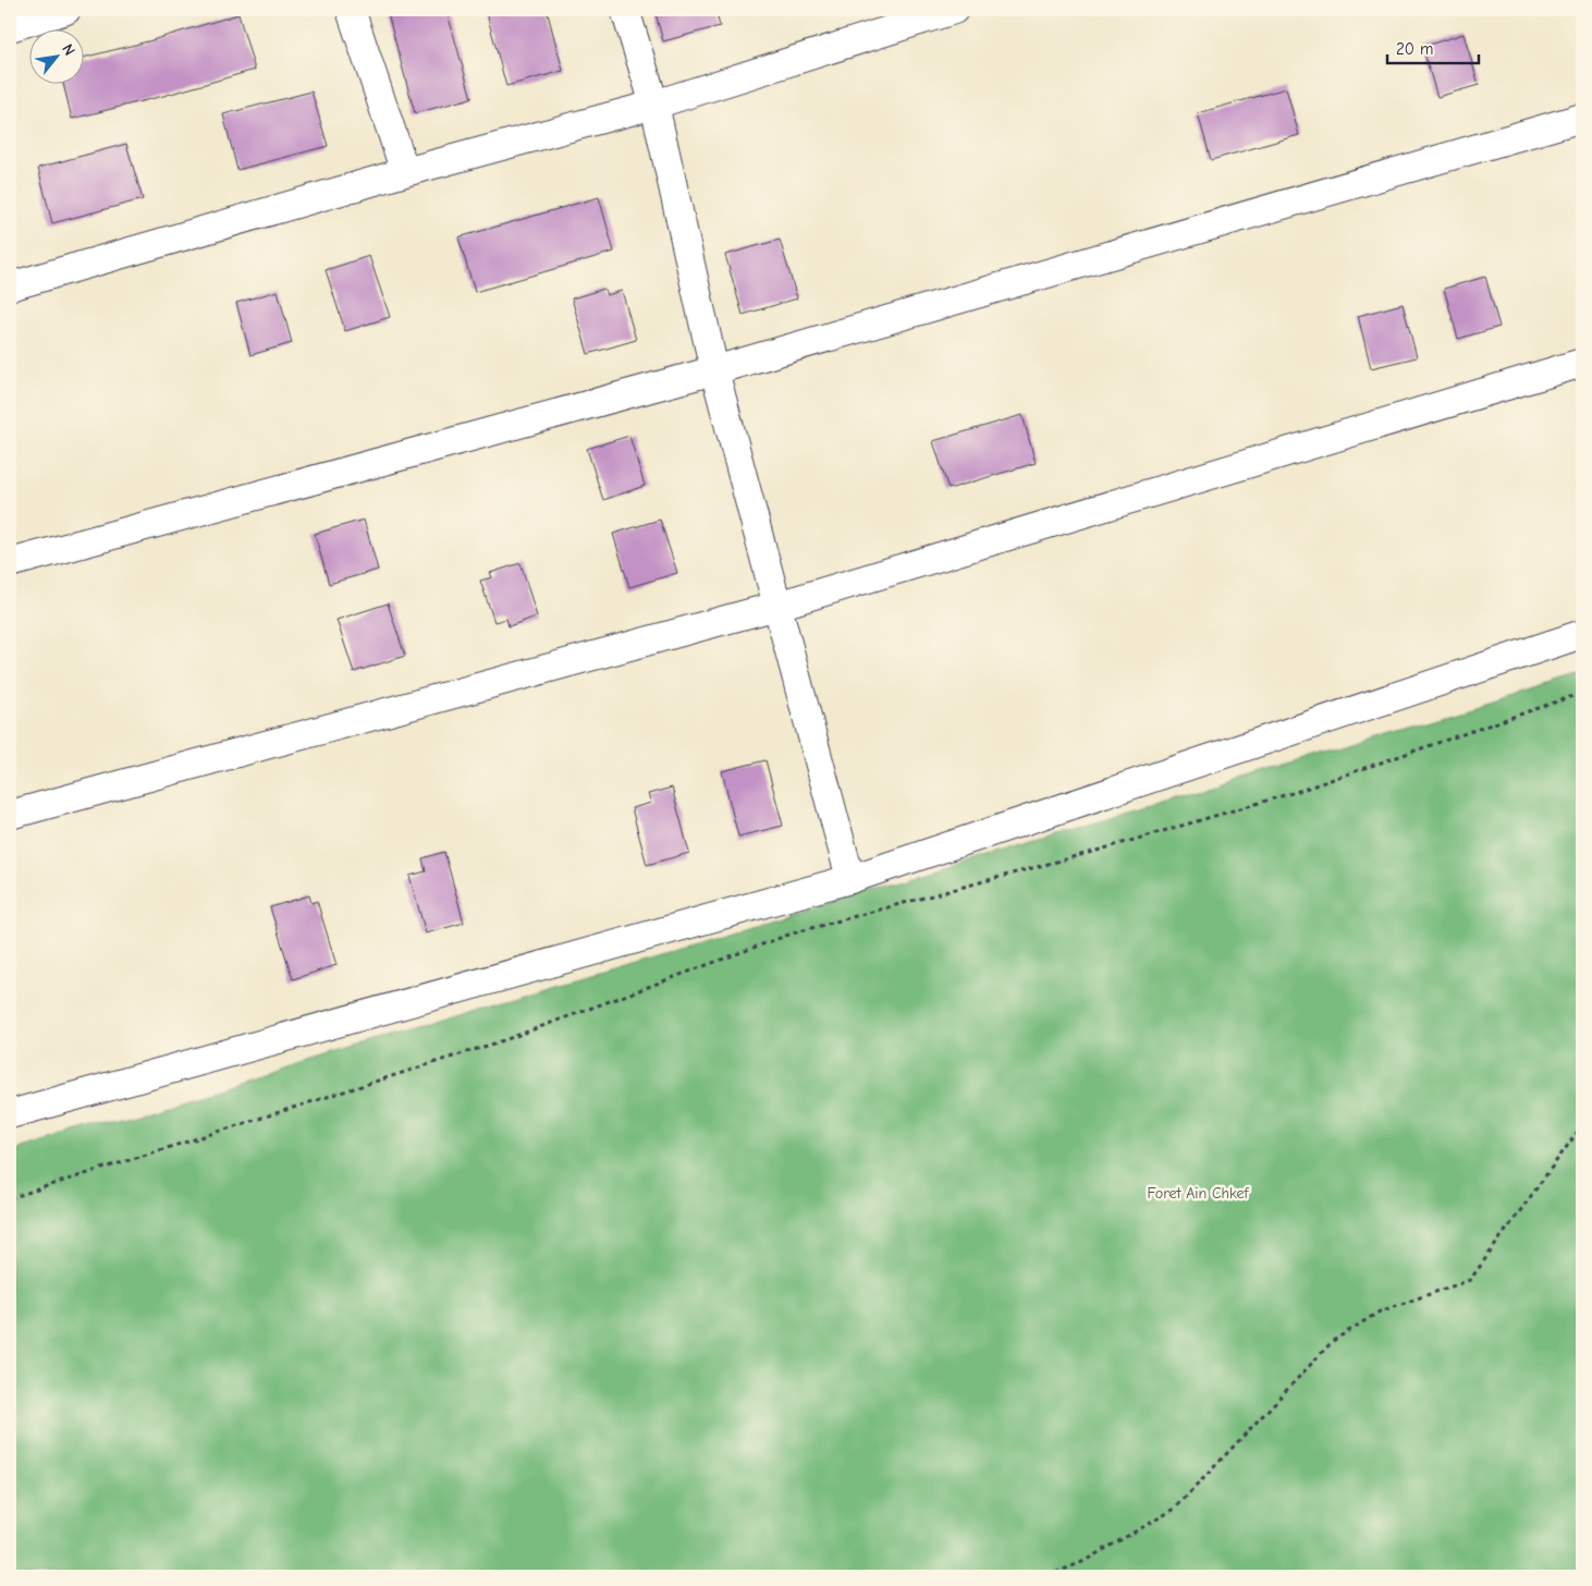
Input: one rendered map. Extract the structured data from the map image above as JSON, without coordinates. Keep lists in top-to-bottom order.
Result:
{
  "parks": ["Foret Ain Chkef"],
  "scale_bar": "20 m",
  "north": "top right"
}
